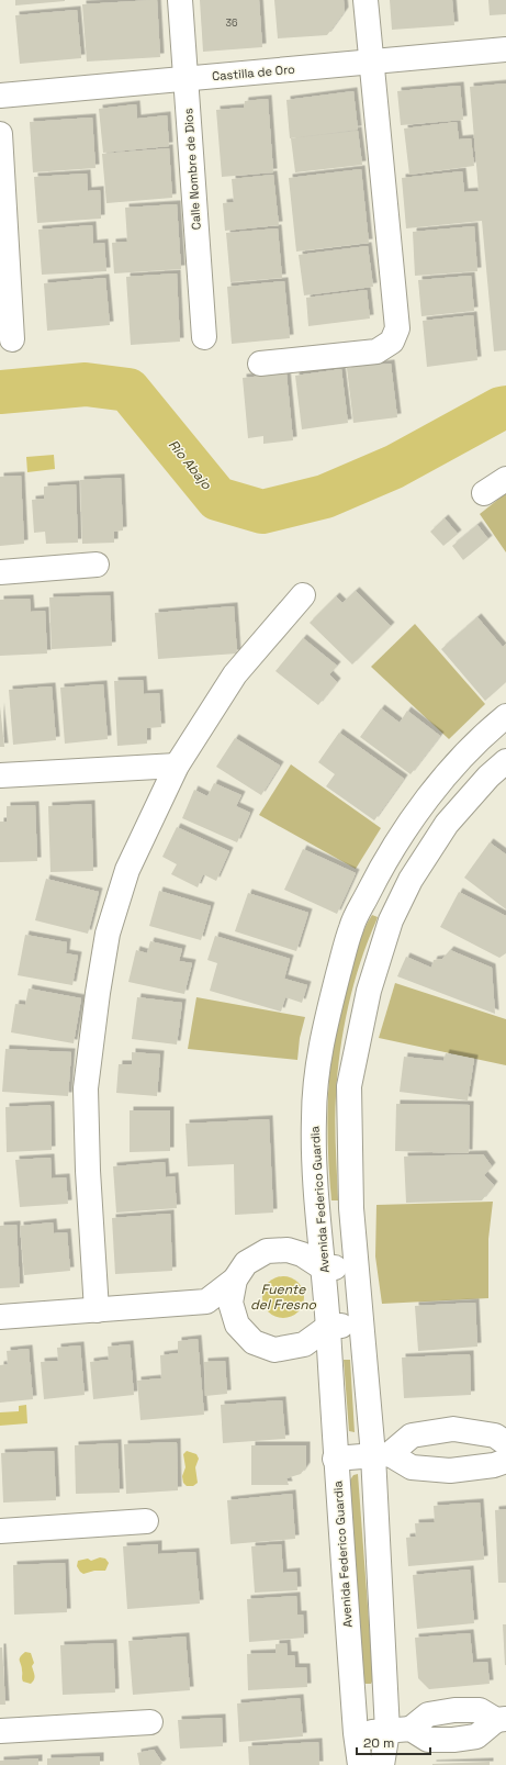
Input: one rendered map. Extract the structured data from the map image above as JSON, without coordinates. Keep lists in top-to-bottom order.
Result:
{
  "streets": {
    "street": ["Castilla de Oro", "Calle Nombre de Dios", "Avenida Federico Guardia"]
  },
  "crossings": [
    ["Castilla de Oro", "Calle Nombre de Dios"]
  ],
  "water": ["Río Abajo", "Fuente del Fresno"],
  "house_numbers": ["36"],
  "scale_bar": "20 m"
}
